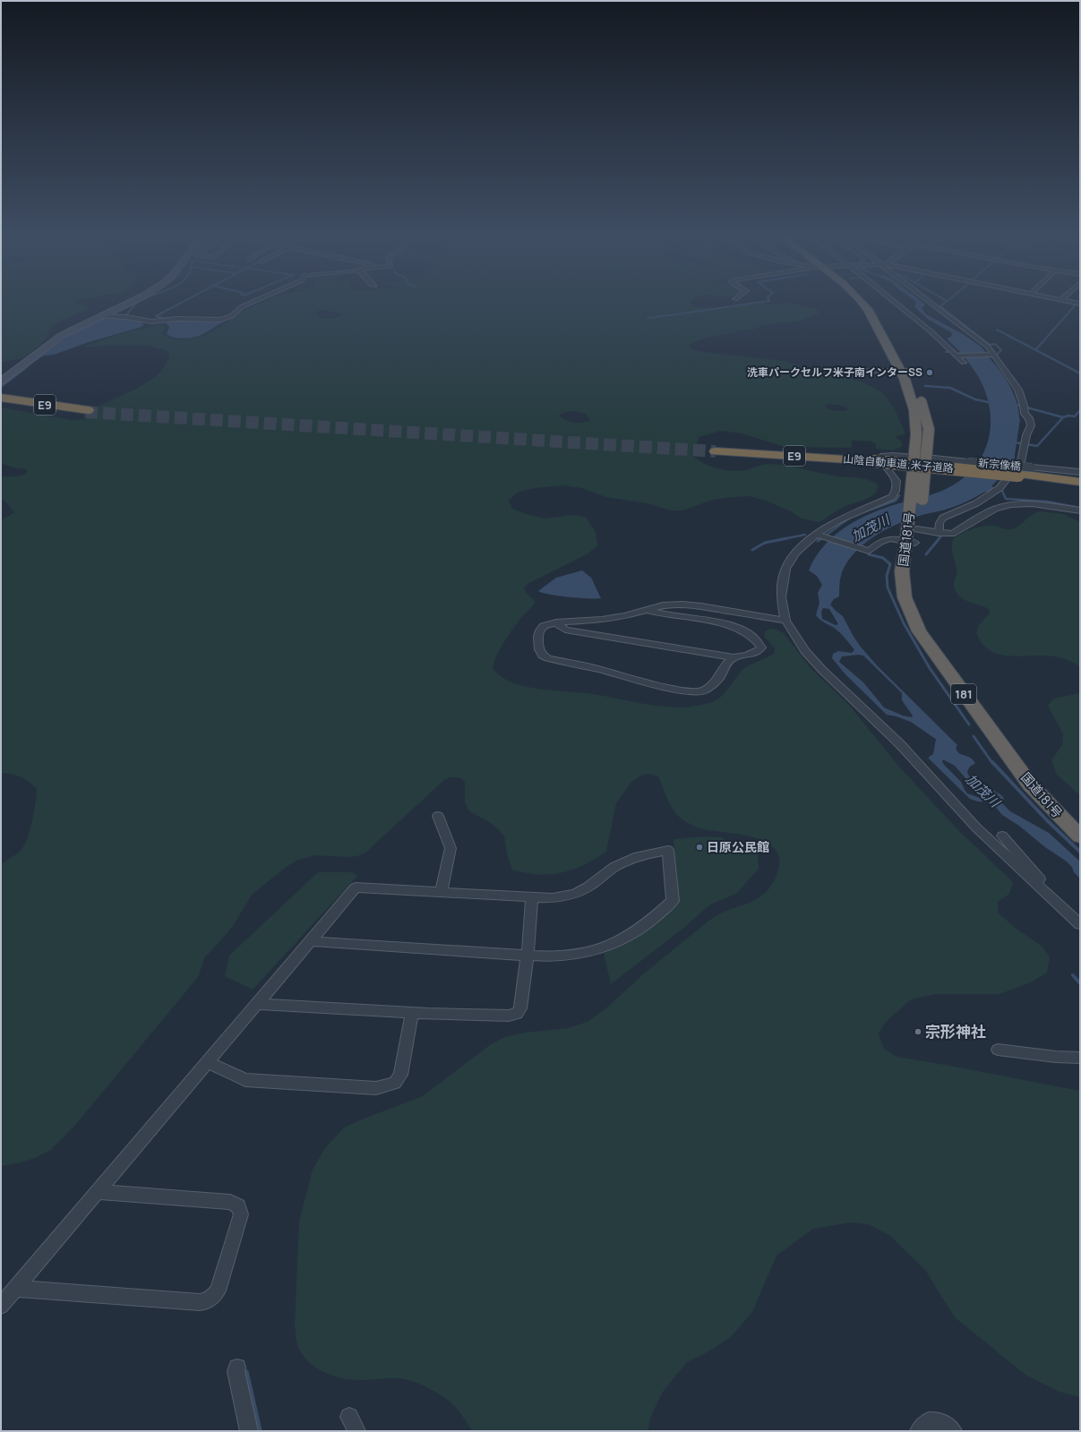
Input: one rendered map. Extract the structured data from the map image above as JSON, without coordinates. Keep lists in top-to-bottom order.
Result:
{
  "streets": {
    "highway": [
      "E9",
      "山陰自動車道;米子道路",
      "国道181号",
      "181"
    ],
    "street": ["新宗像橋"]
  },
  "crossings": [
    ["新宗像橋", "国道181号"]
  ],
  "water": ["加茂川"],
  "places": ["洗車パークセルフ米子南インターSS", "日原公民館", "宗形神社"]
}
